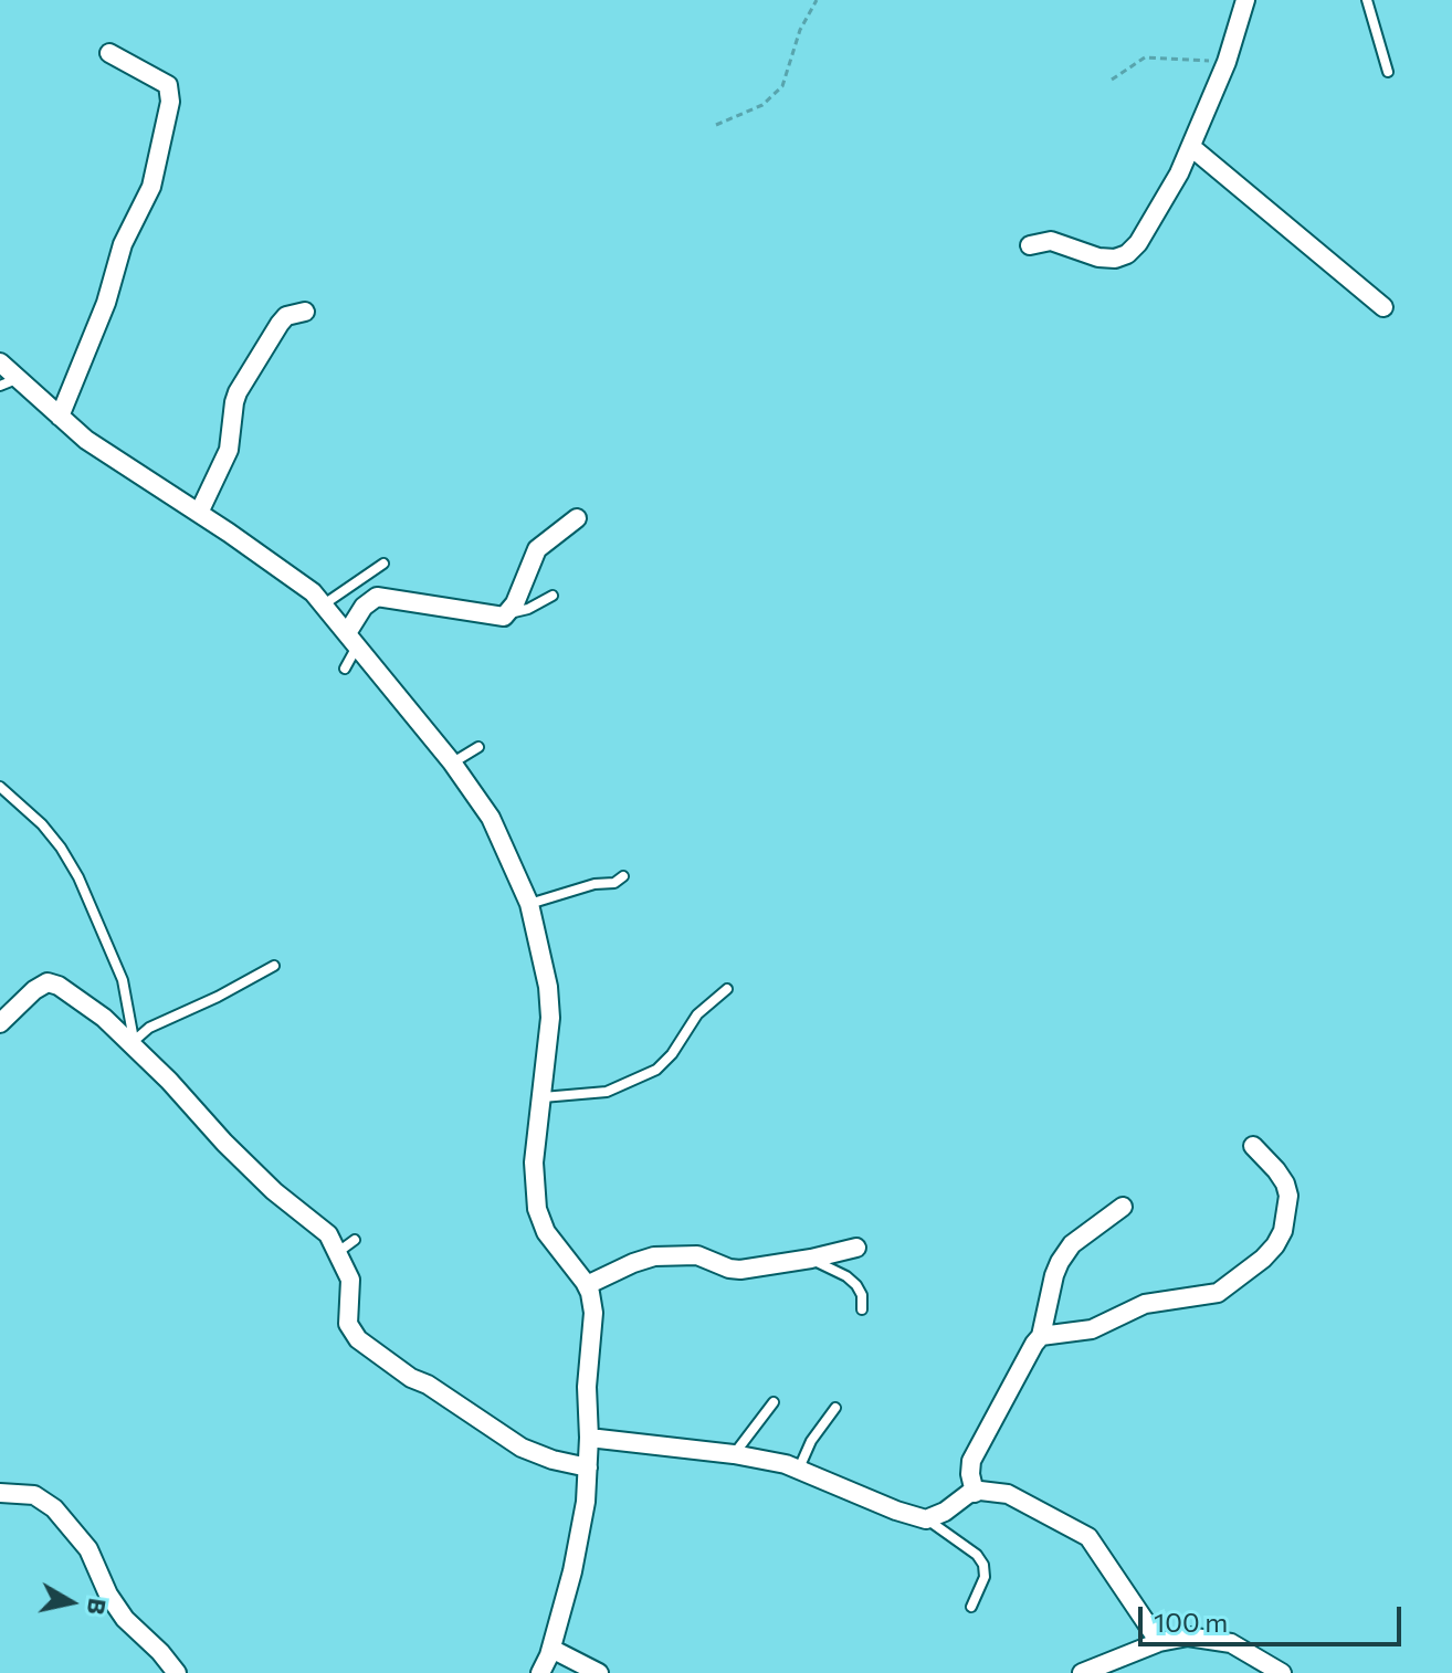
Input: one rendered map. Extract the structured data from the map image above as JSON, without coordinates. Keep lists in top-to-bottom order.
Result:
{
  "scale_bar": "100 m",
  "north": "right"
}
